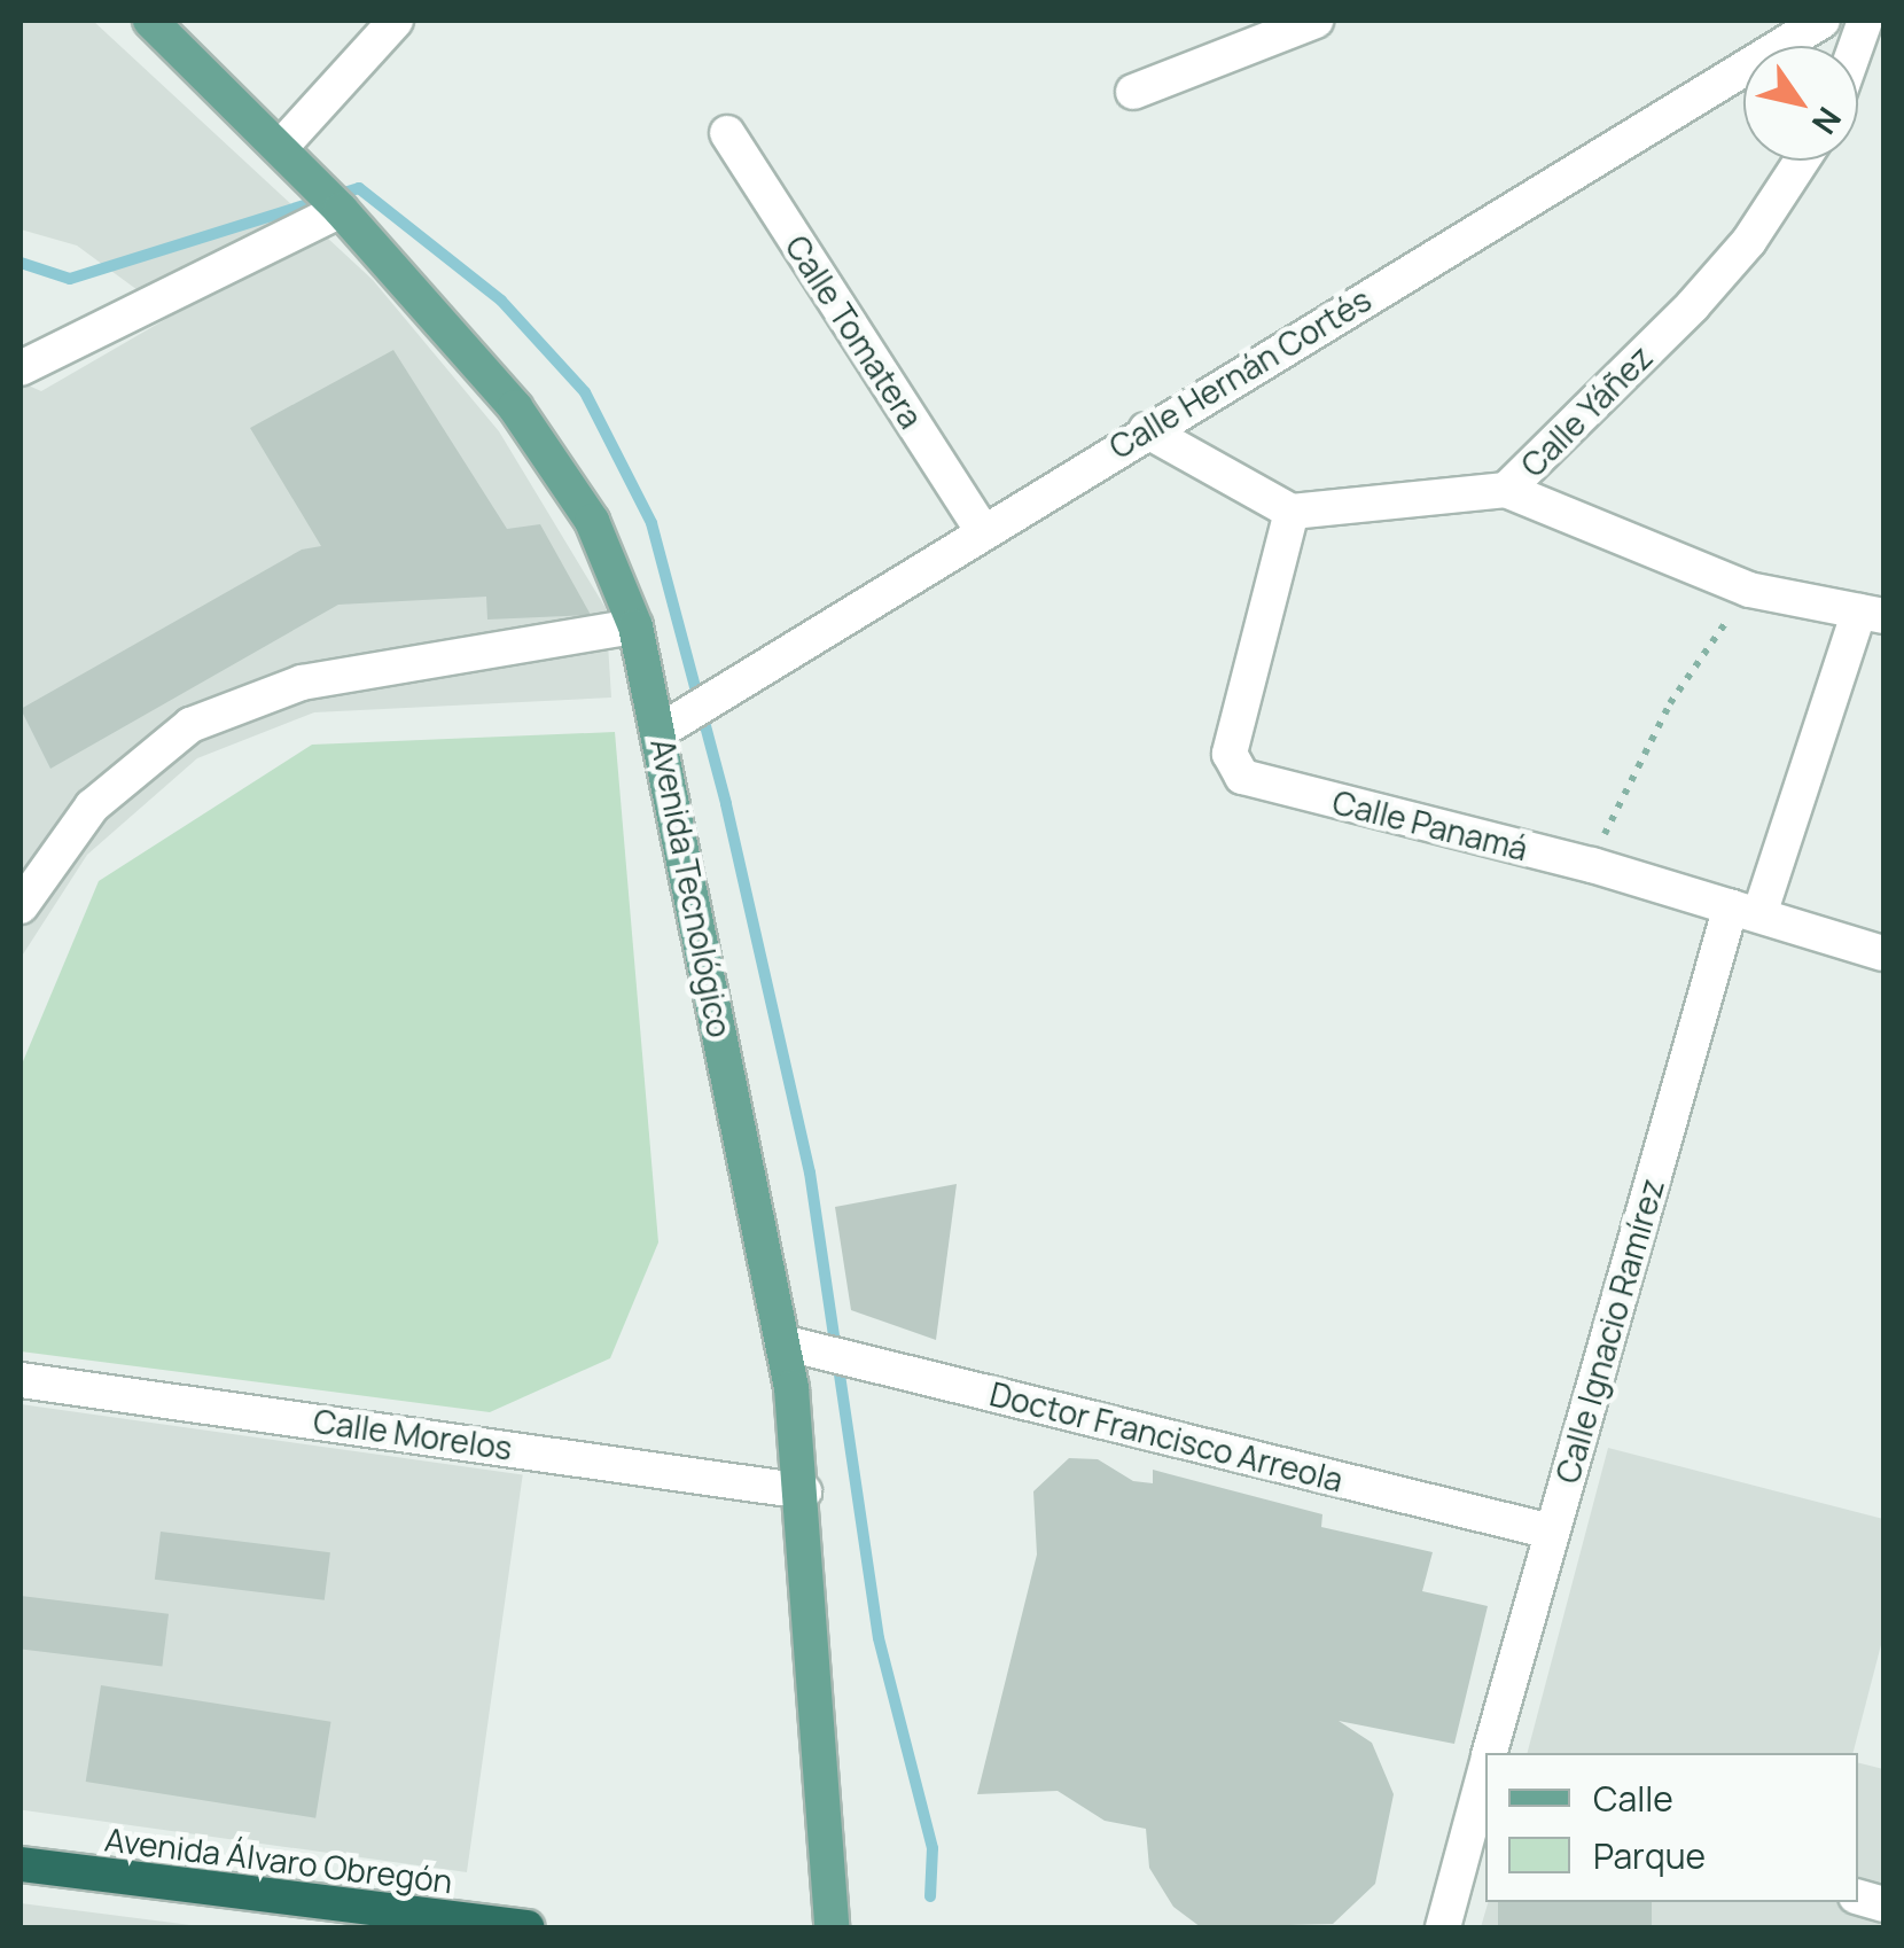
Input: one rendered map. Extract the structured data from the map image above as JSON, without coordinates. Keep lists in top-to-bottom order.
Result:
{
  "streets": {
    "highway": ["Avenida Álvaro Obregón"],
    "main road": ["Avenida Tecnológico"],
    "street": [
      "Calle Tomatera",
      "Calle Hernán Cortés",
      "Calle Yáñez",
      "Calle Panamá",
      "Calle Ignacio Ramírez",
      "Calle Morelos",
      "Doctor Francisco Arreola"
    ]
  },
  "crossings": [
    ["Calle Tomatera", "Calle Hernán Cortés"],
    ["Calle Hernán Cortés", "Avenida Tecnológico"],
    ["Calle Yáñez", "Calle Panamá"],
    ["Calle Panamá", "Calle Ignacio Ramírez"],
    ["Avenida Tecnológico", "Calle Morelos"],
    ["Avenida Tecnológico", "Doctor Francisco Arreola"],
    ["Calle Ignacio Ramírez", "Doctor Francisco Arreola"]
  ],
  "legend": ["Calle", "Parque"],
  "north": "bottom right"
}
